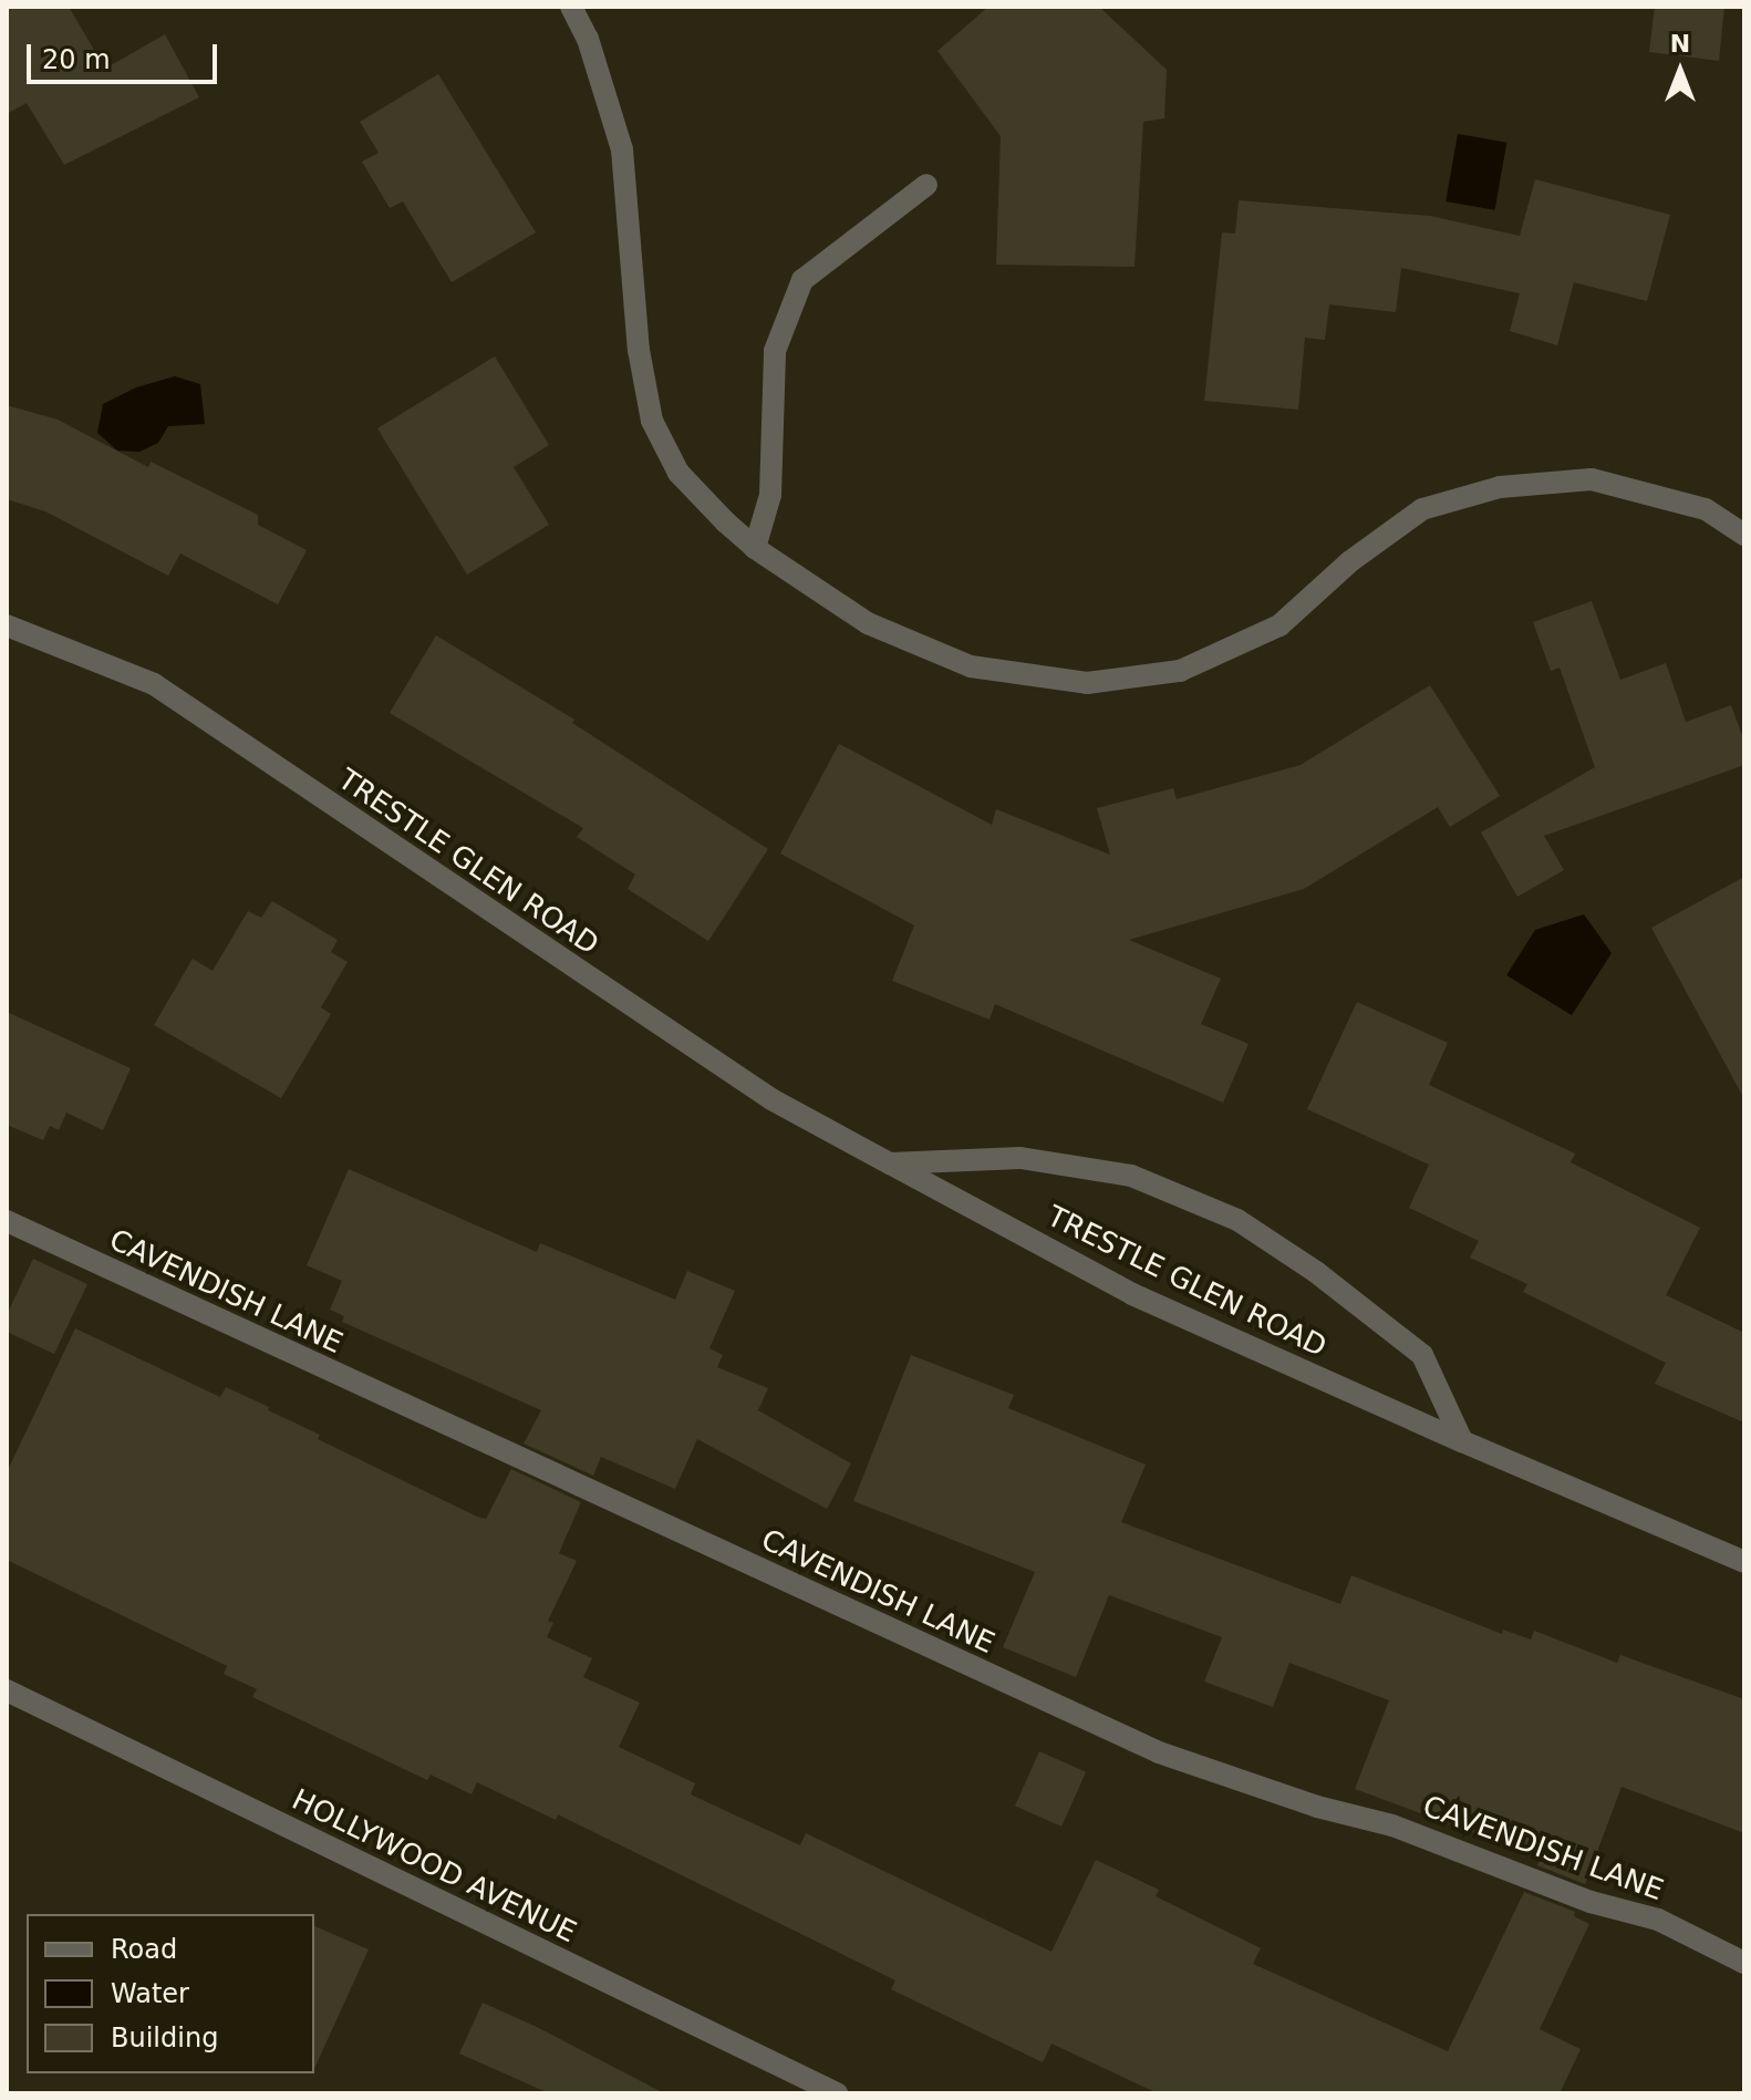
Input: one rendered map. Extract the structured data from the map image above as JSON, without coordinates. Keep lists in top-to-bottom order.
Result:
{
  "streets": {
    "street": ["TRESTLE GLEN ROAD", "CAVENDISH LANE", "HOLLYWOOD AVENUE"]
  },
  "legend": ["Road", "Water", "Building"],
  "scale_bar": "20 m",
  "north": "top"
}
